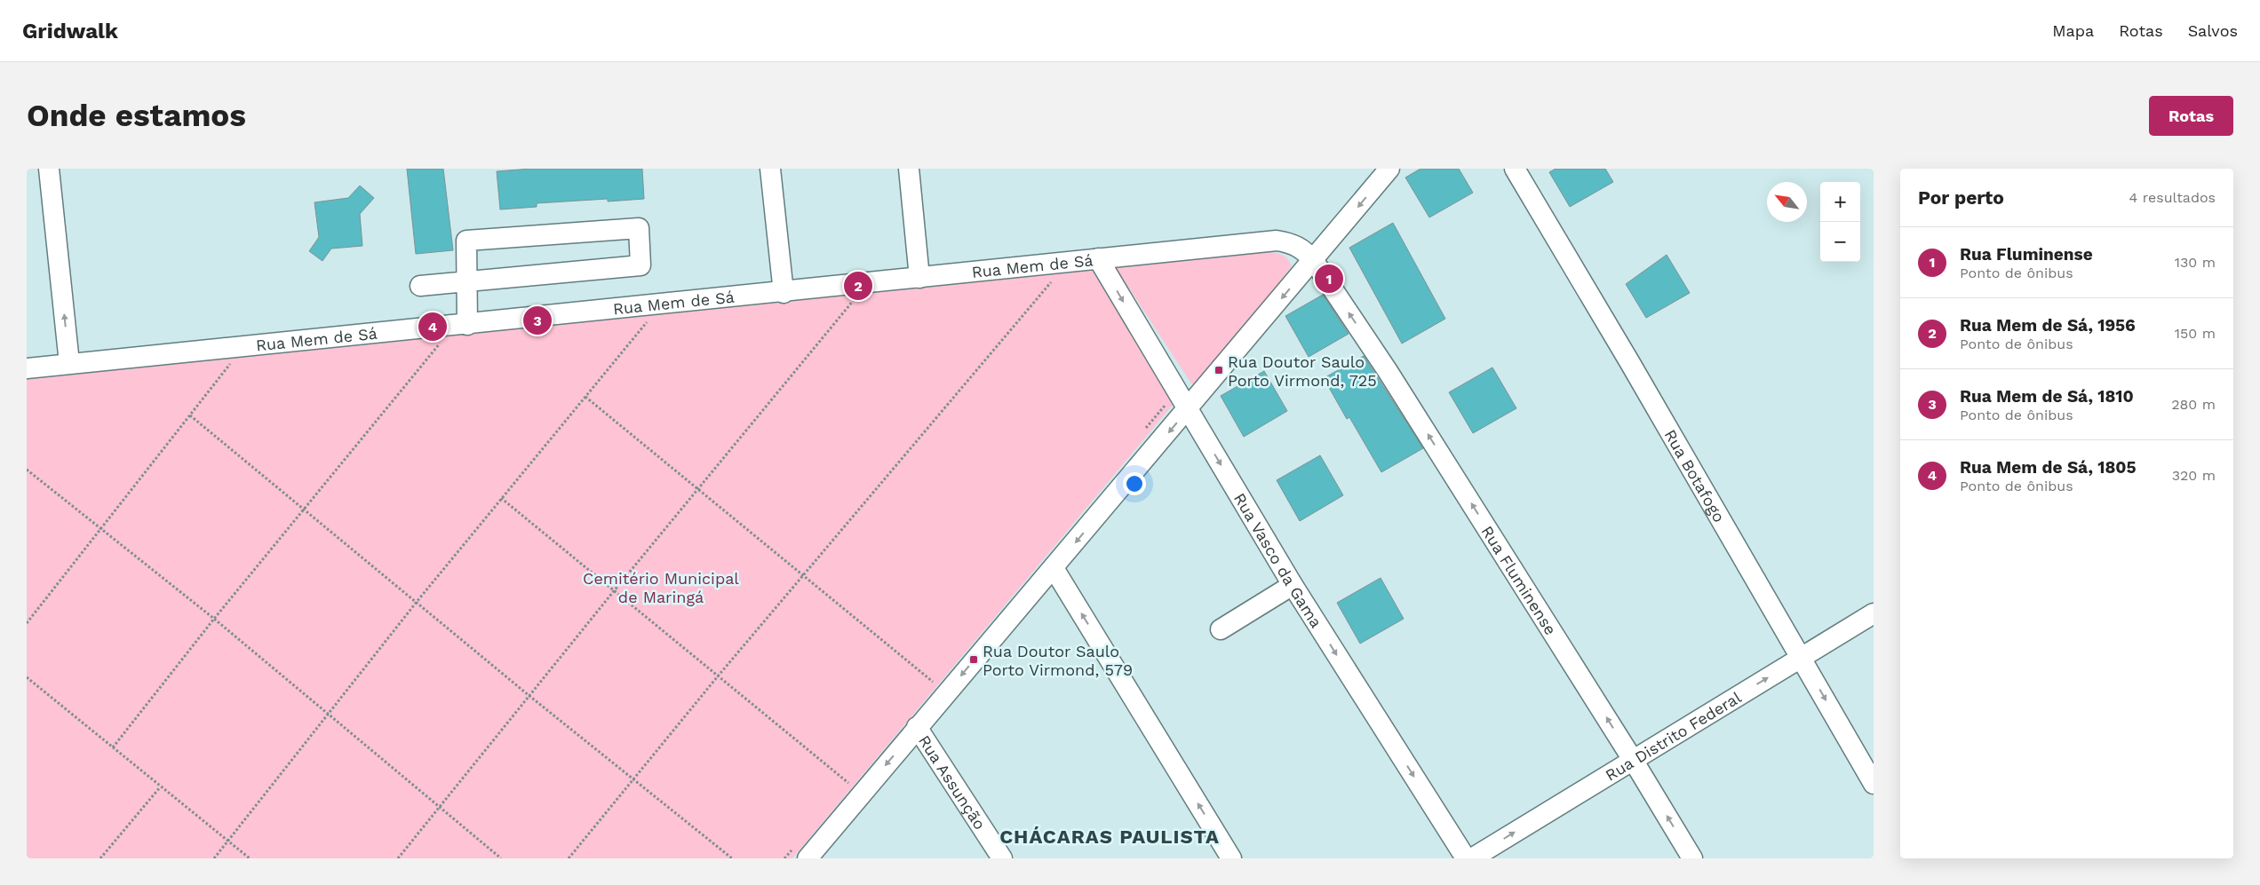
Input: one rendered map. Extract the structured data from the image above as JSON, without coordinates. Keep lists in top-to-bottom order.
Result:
{
  "streets": {
    "street": [
      "Rua Mem de Sá",
      "Rua Botafogo",
      "Rua Vasco da Gama",
      "Rua Fluminense",
      "Rua Distrito Federal",
      "Rua Assunção"
    ]
  },
  "crossings": [
    ["Rua Mem de Sá", "Rua Vasco da Gama"],
    ["Rua Mem de Sá", "Rua Fluminense"],
    ["Rua Botafogo", "Rua Distrito Federal"],
    ["Rua Fluminense", "Rua Distrito Federal"]
  ],
  "one_way": ["Rua Vasco da Gama", "Rua Fluminense", "Rua Distrito Federal"],
  "districts": ["CHÁCARAS PAULISTA"],
  "parks": ["Cemitério Municipal de Maringá"],
  "places": {
    "transit": ["Rua Doutor Saulo Porto Virmond, 725", "Rua Doutor Saulo Porto Virmond, 579"]
  },
  "north": "top left",
  "page": {
    "header": "Gridwalk",
    "nav": ["Mapa", "Rotas", "Salvos"],
    "buttons": "Rotas",
    "title": "Onde estamos",
    "heading": ["Por perto", "4 resultados"],
    "map_buttons": ["+", "−"],
    "list": [
      {
        "mark": "1",
        "name": "Rua Fluminense",
        "note": "Ponto de ônibus",
        "value": "130 m"
      },
      {
        "mark": "2",
        "name": "Rua Mem de Sá, 1956",
        "note": "Ponto de ônibus",
        "value": "150 m"
      },
      {
        "mark": "3",
        "name": "Rua Mem de Sá, 1810",
        "note": "Ponto de ônibus",
        "value": "280 m"
      },
      {
        "mark": "4",
        "name": "Rua Mem de Sá, 1805",
        "note": "Ponto de ônibus",
        "value": "320 m"
      }
    ],
    "pins": [
      "1",
      "2",
      "3",
      "4"
    ]
  }
}
